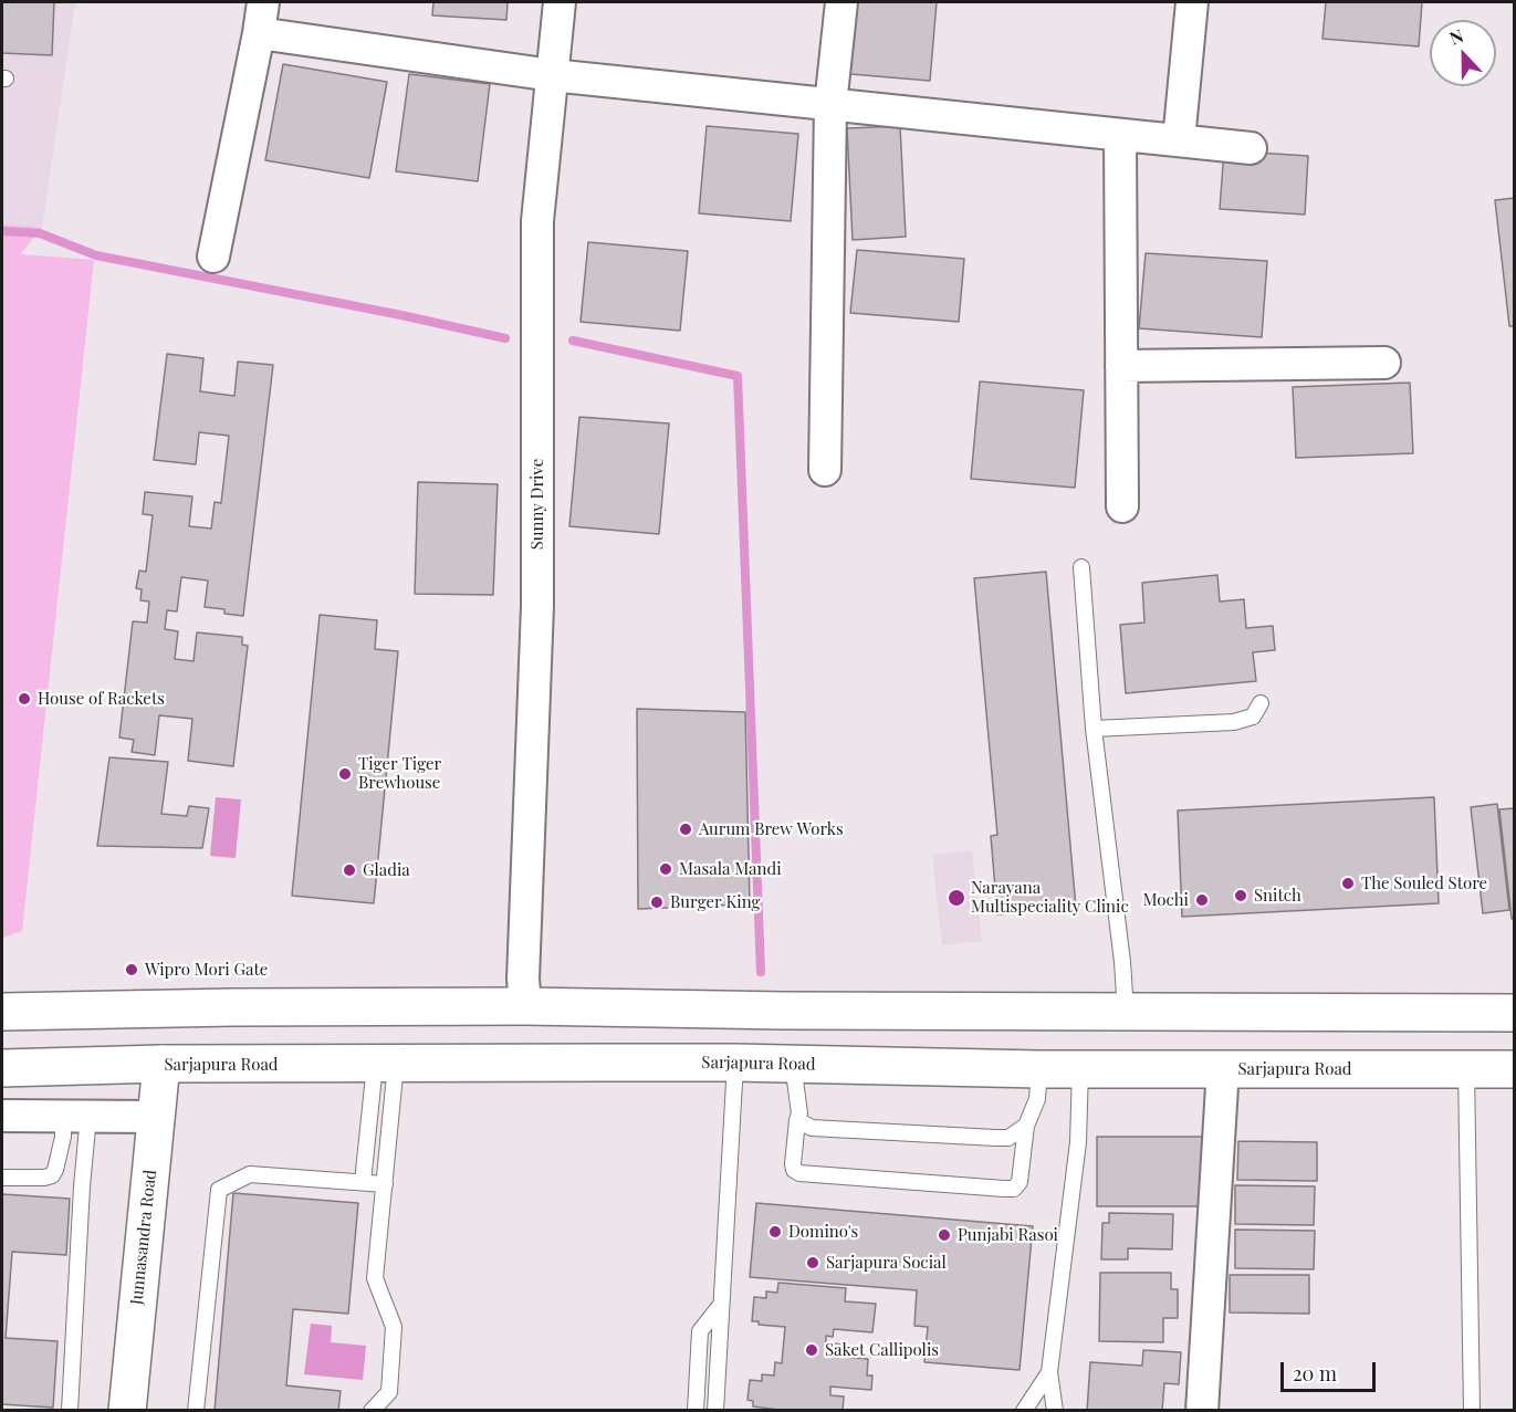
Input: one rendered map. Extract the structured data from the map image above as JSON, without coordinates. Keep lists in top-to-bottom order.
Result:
{
  "streets": {
    "main road": ["Sarjapura Road", "Junnasandra Road"],
    "street": ["Sunny Drive"]
  },
  "crossings": [
    ["Sarjapura Road", "Junnasandra Road"]
  ],
  "places": [
    "House of Rackets",
    "Tiger Tiger Brewhouse",
    "Aurum Brew Works",
    "Masala Mandi",
    "Gladia",
    "The Souled Store",
    "Snitch",
    "Narayana Multispeciality Clinic",
    "Mochi",
    "Burger King",
    "Wipro Mori Gate",
    "Domino's",
    "Punjabi Rasoi",
    "Sarjapura Social",
    "Saket Callipolis"
  ],
  "scale_bar": "20 m",
  "north": "top"
}
